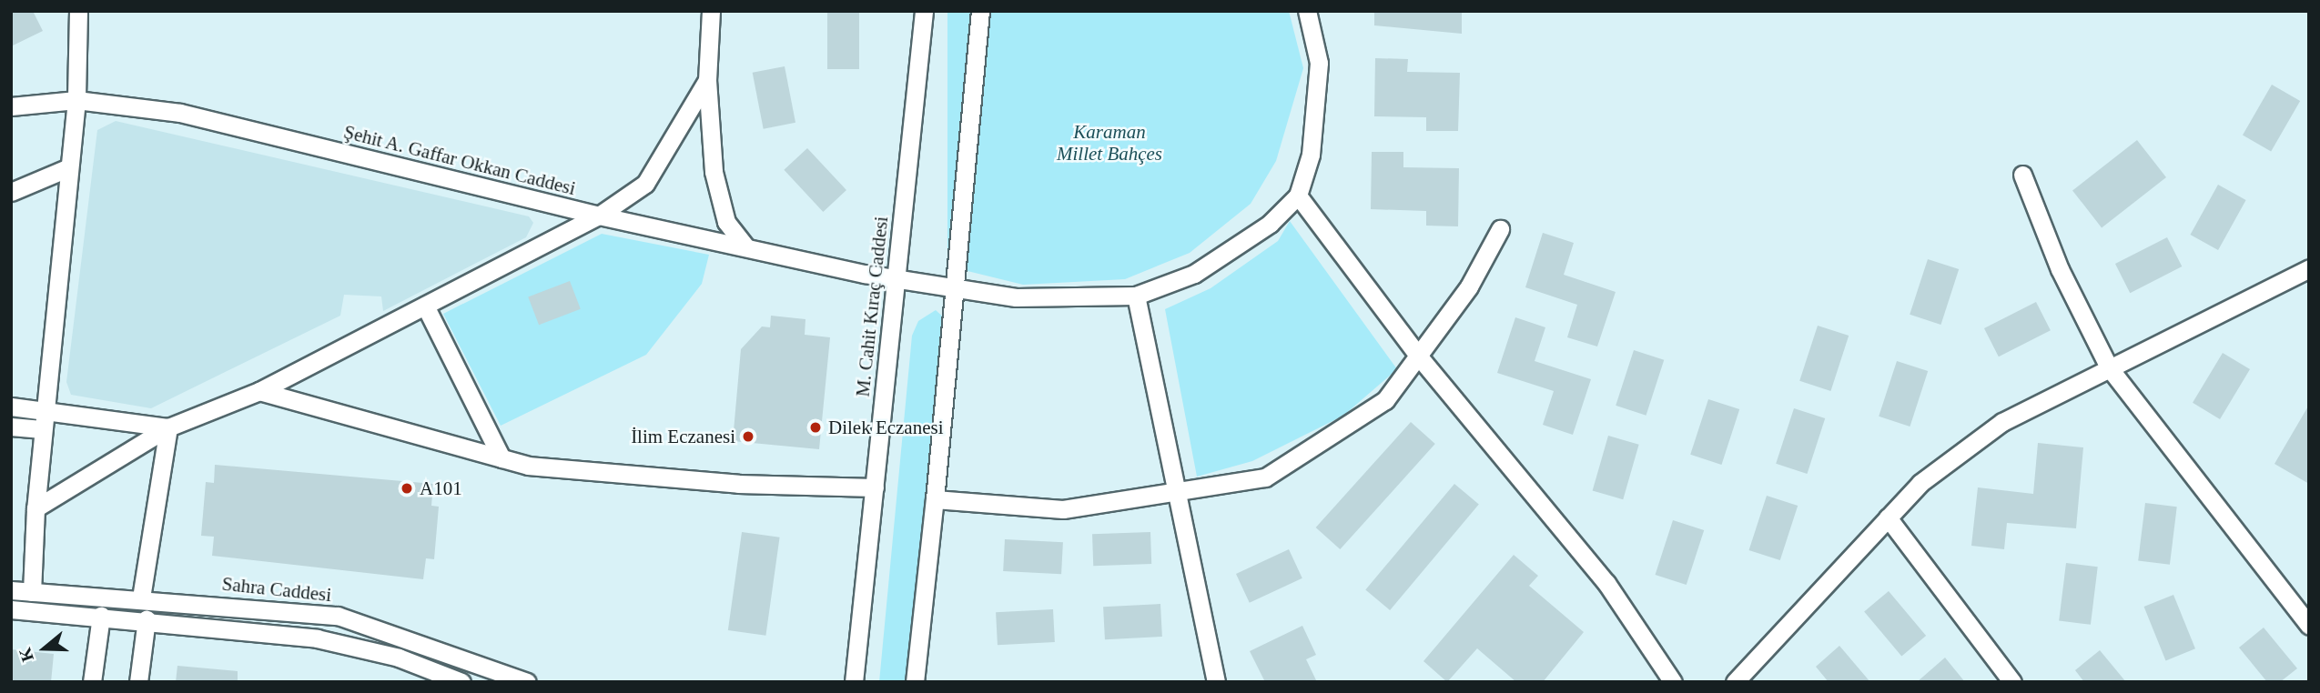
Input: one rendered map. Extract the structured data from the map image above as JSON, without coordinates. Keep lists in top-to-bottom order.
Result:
{
  "streets": {
    "street": ["Şehit A. Gaffar Okkan Caddesi", "M. Cahit Kıraç Caddesi", "Sahra Caddesi"]
  },
  "crossings": [
    ["Şehit A. Gaffar Okkan Caddesi", "M. Cahit Kıraç Caddesi"]
  ],
  "parks": ["Karaman Millet Bahçes"],
  "places": ["Dilek Eczanesi", "İlim Eczanesi", "A101"],
  "north": "left"
}
